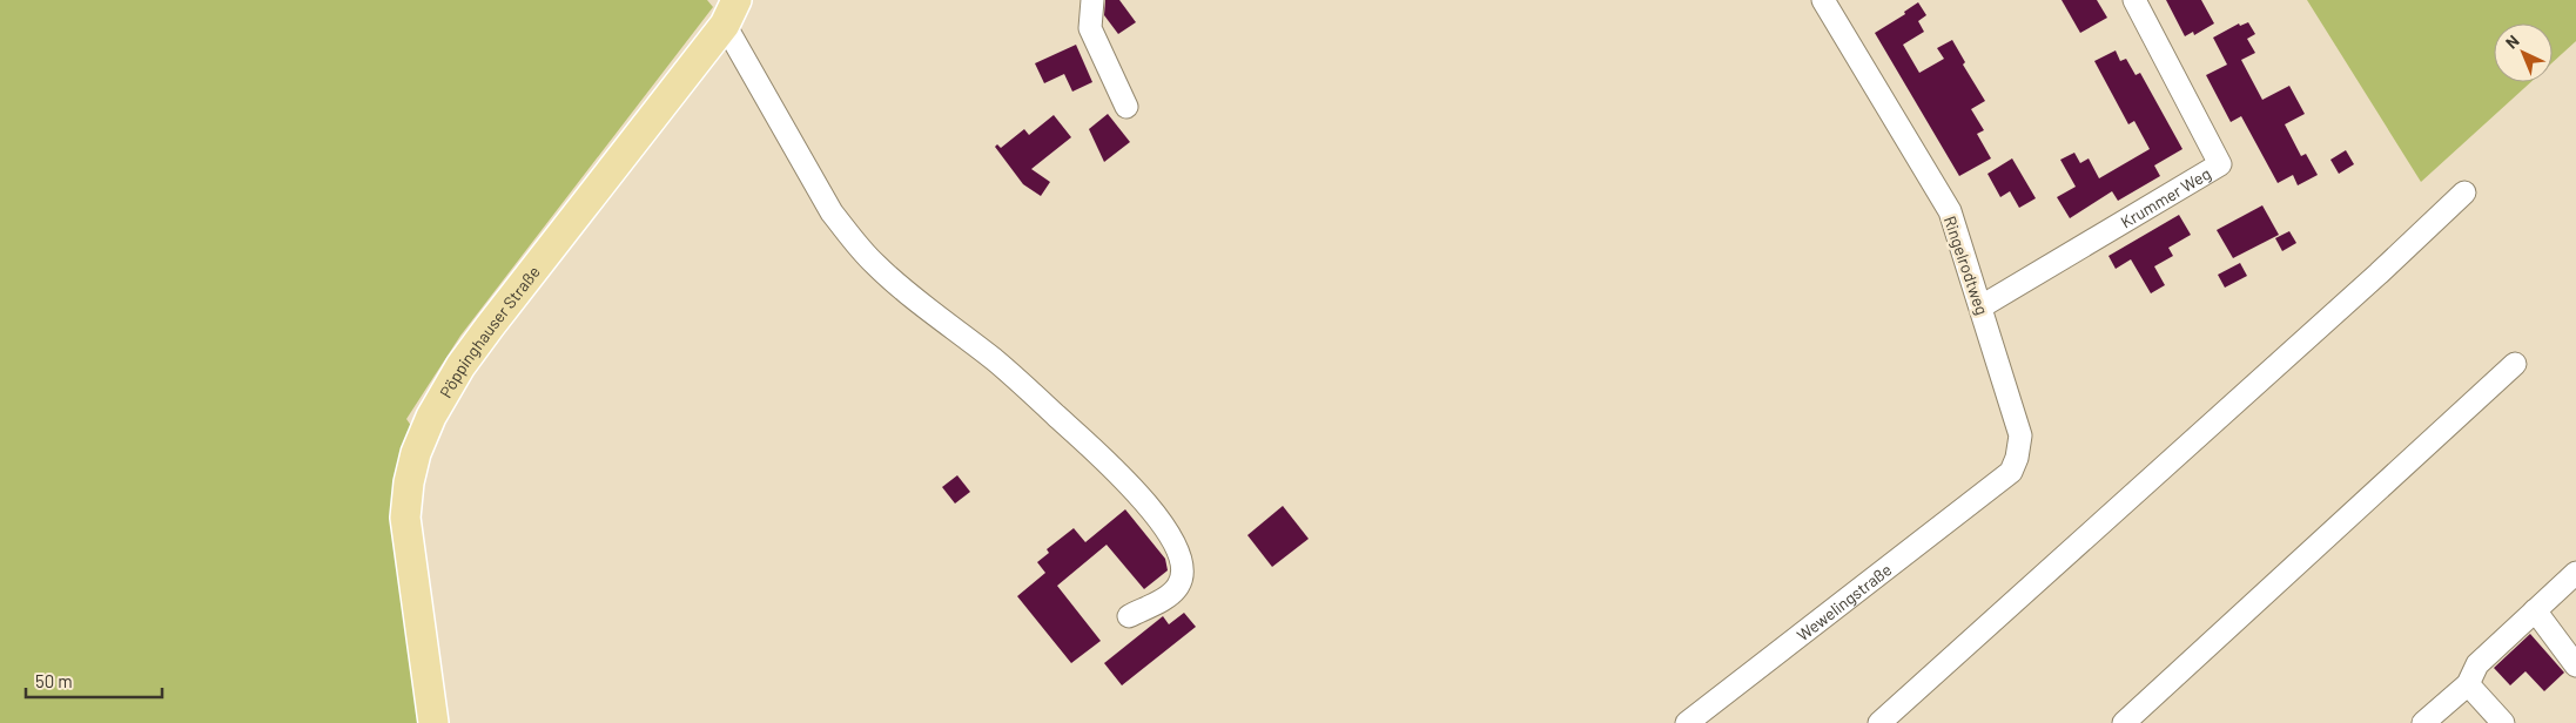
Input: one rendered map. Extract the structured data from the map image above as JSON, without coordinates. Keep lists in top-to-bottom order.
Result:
{
  "streets": {
    "main road": ["Pöppinghauser Straße"],
    "street": ["Krummer Weg", "Ringelrodtweg", "Wewelingstraße"]
  },
  "crossings": [
    ["Krummer Weg", "Ringelrodtweg"],
    ["Ringelrodtweg", "Wewelingstraße"]
  ],
  "scale_bar": "50 m",
  "north": "top left"
}
